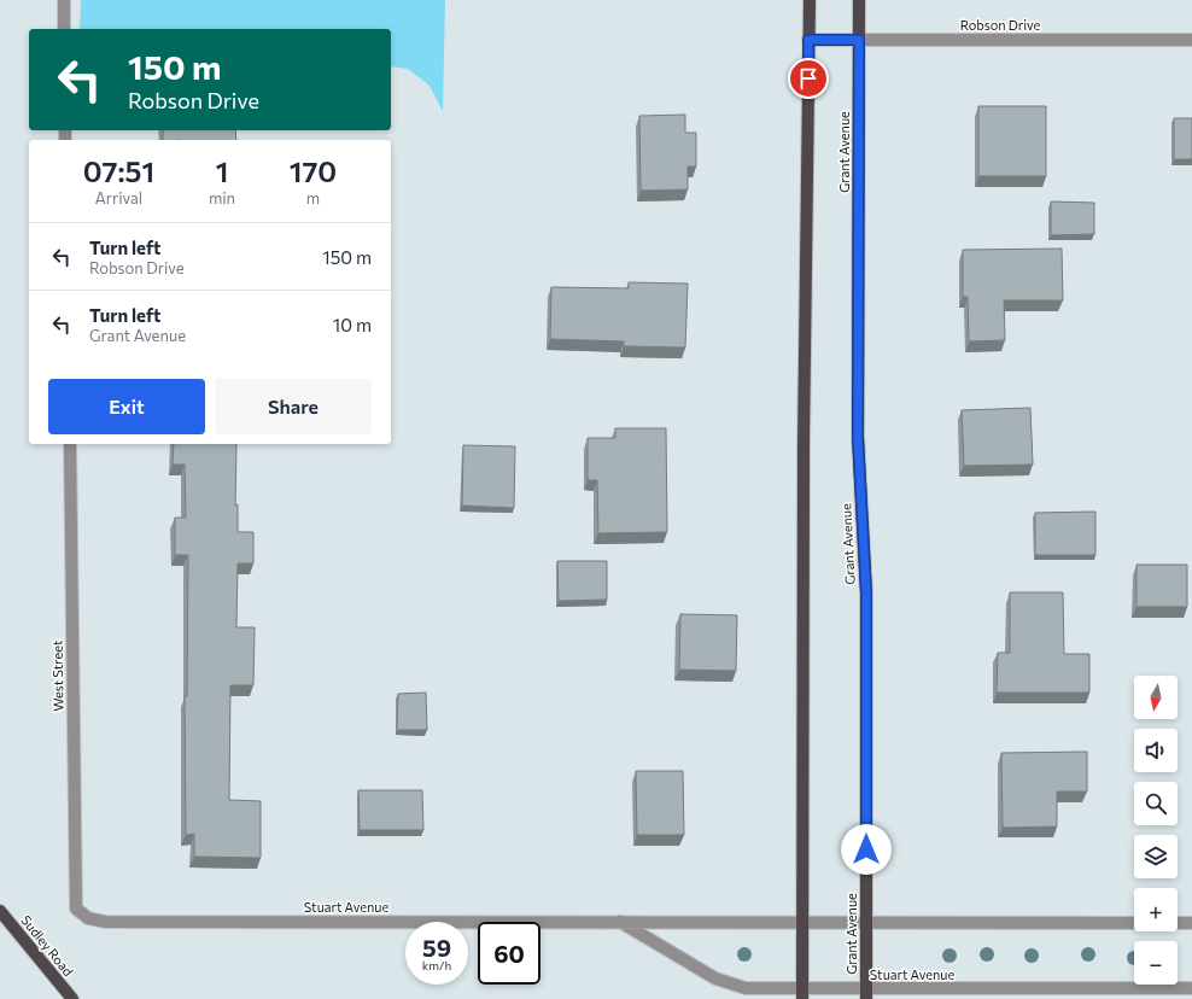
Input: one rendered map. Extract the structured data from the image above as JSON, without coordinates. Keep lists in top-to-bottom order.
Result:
{
  "streets": {
    "main road": ["Grant Avenue", "Sudley Road"],
    "street": ["Robson Drive", "West Street", "Stuart Avenue"]
  },
  "crossings": [
    ["Robson Drive", "Grant Avenue"],
    ["Grant Avenue", "Stuart Avenue"],
    ["West Street", "Stuart Avenue"]
  ],
  "north": "bottom",
  "page": {
    "turn": ["150 m", "Robson Drive"],
    "eta": [
      "07:51",
      "Arrival",
      "1",
      "min",
      "170",
      "m"
    ],
    "list": [
      {
        "name": "Turn left",
        "note": "Robson Drive",
        "value": "150 m"
      },
      {
        "name": "Turn left",
        "note": "Grant Avenue",
        "value": "10 m"
      }
    ],
    "buttons": ["Exit", "Share"],
    "map_buttons": ["+", "−"],
    "speed": "59 km/h",
    "limit": "60"
  }
}
